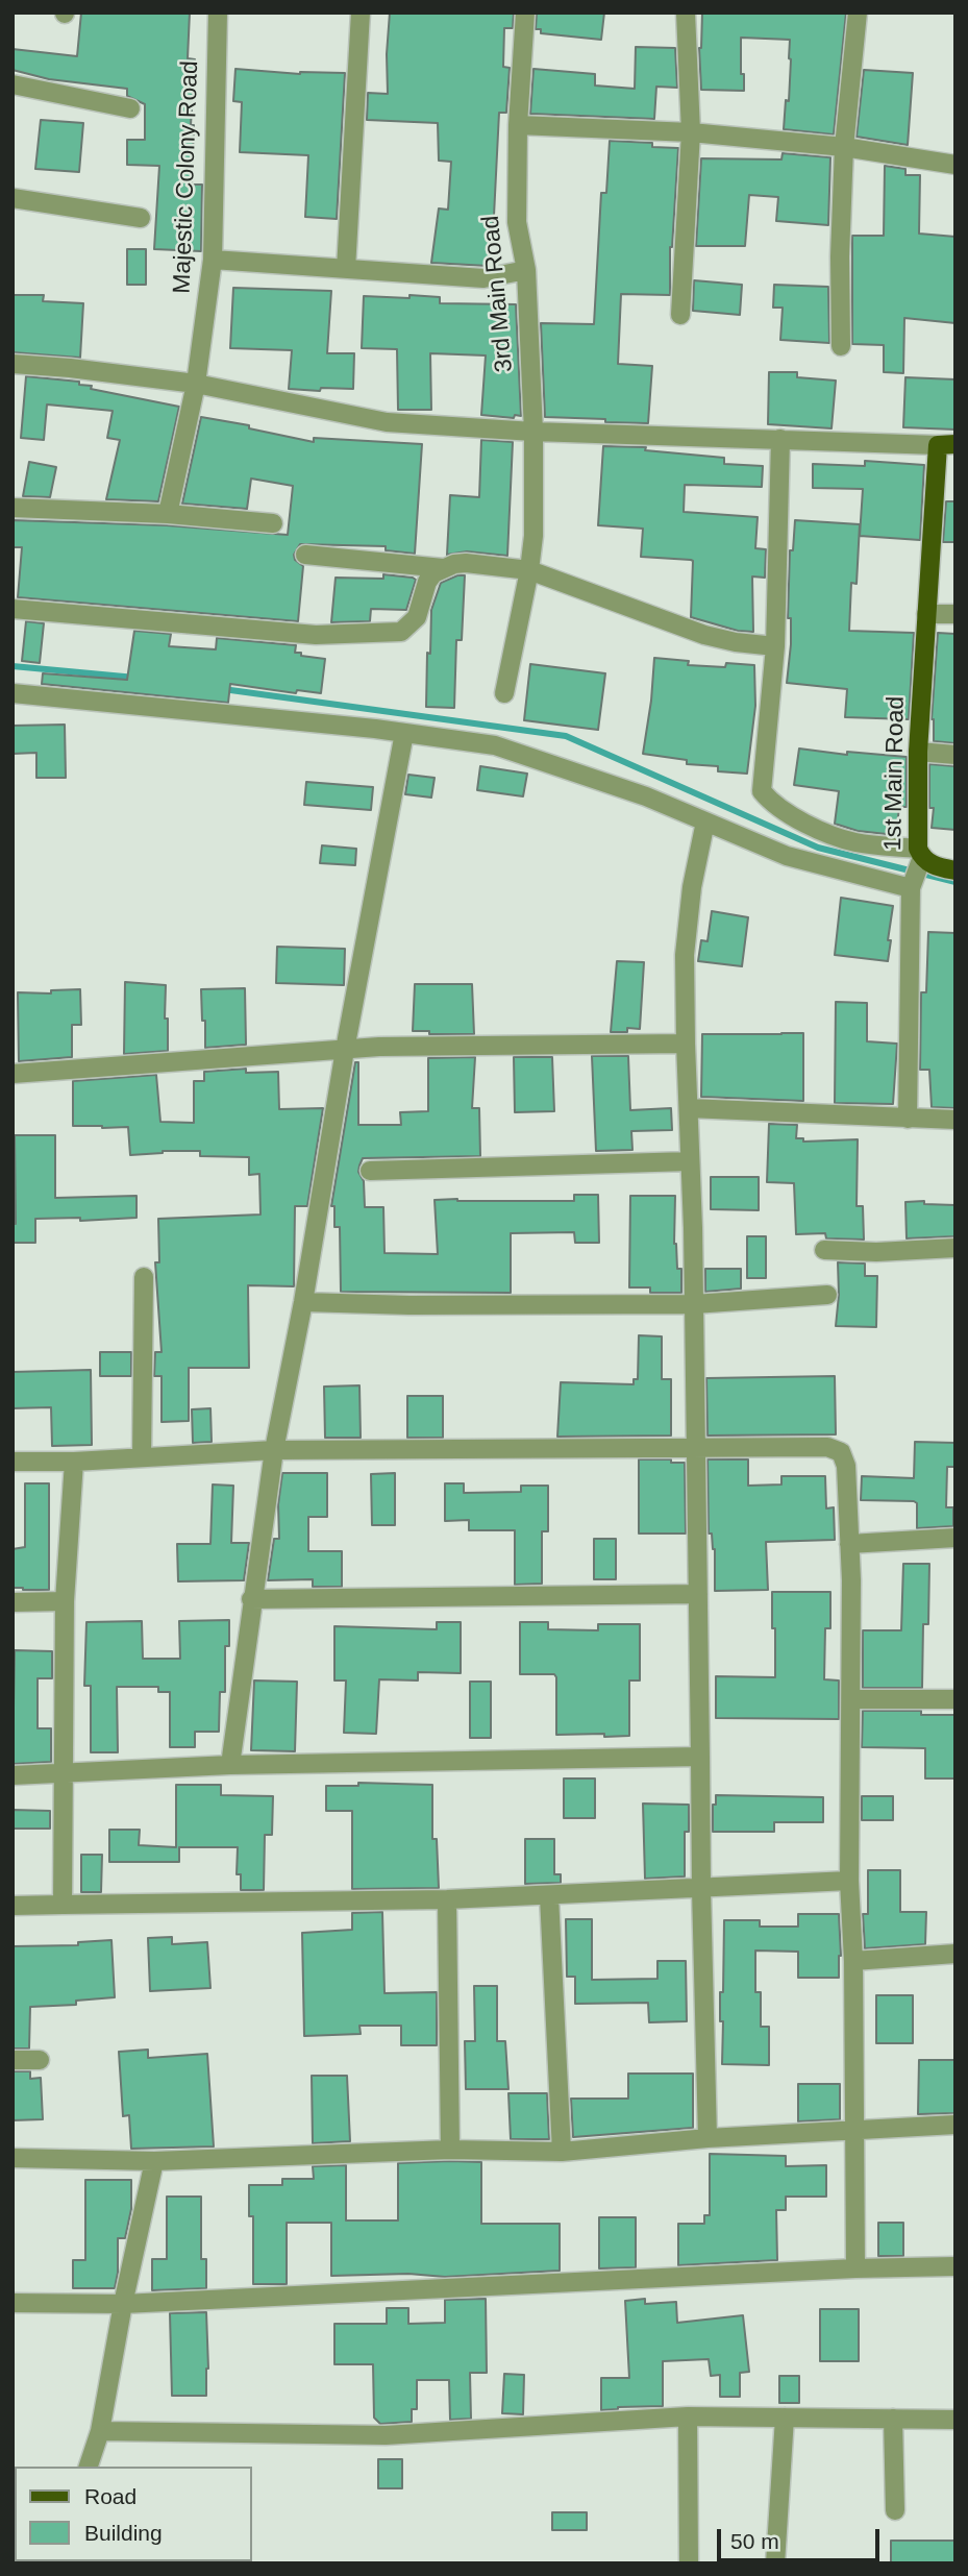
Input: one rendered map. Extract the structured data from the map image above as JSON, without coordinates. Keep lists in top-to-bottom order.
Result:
{
  "streets": {
    "main road": ["1st Main Road"],
    "street": ["Majestic Colony Road", "3rd Main Road"]
  },
  "legend": ["Road", "Building"],
  "scale_bar": "50 m"
}
